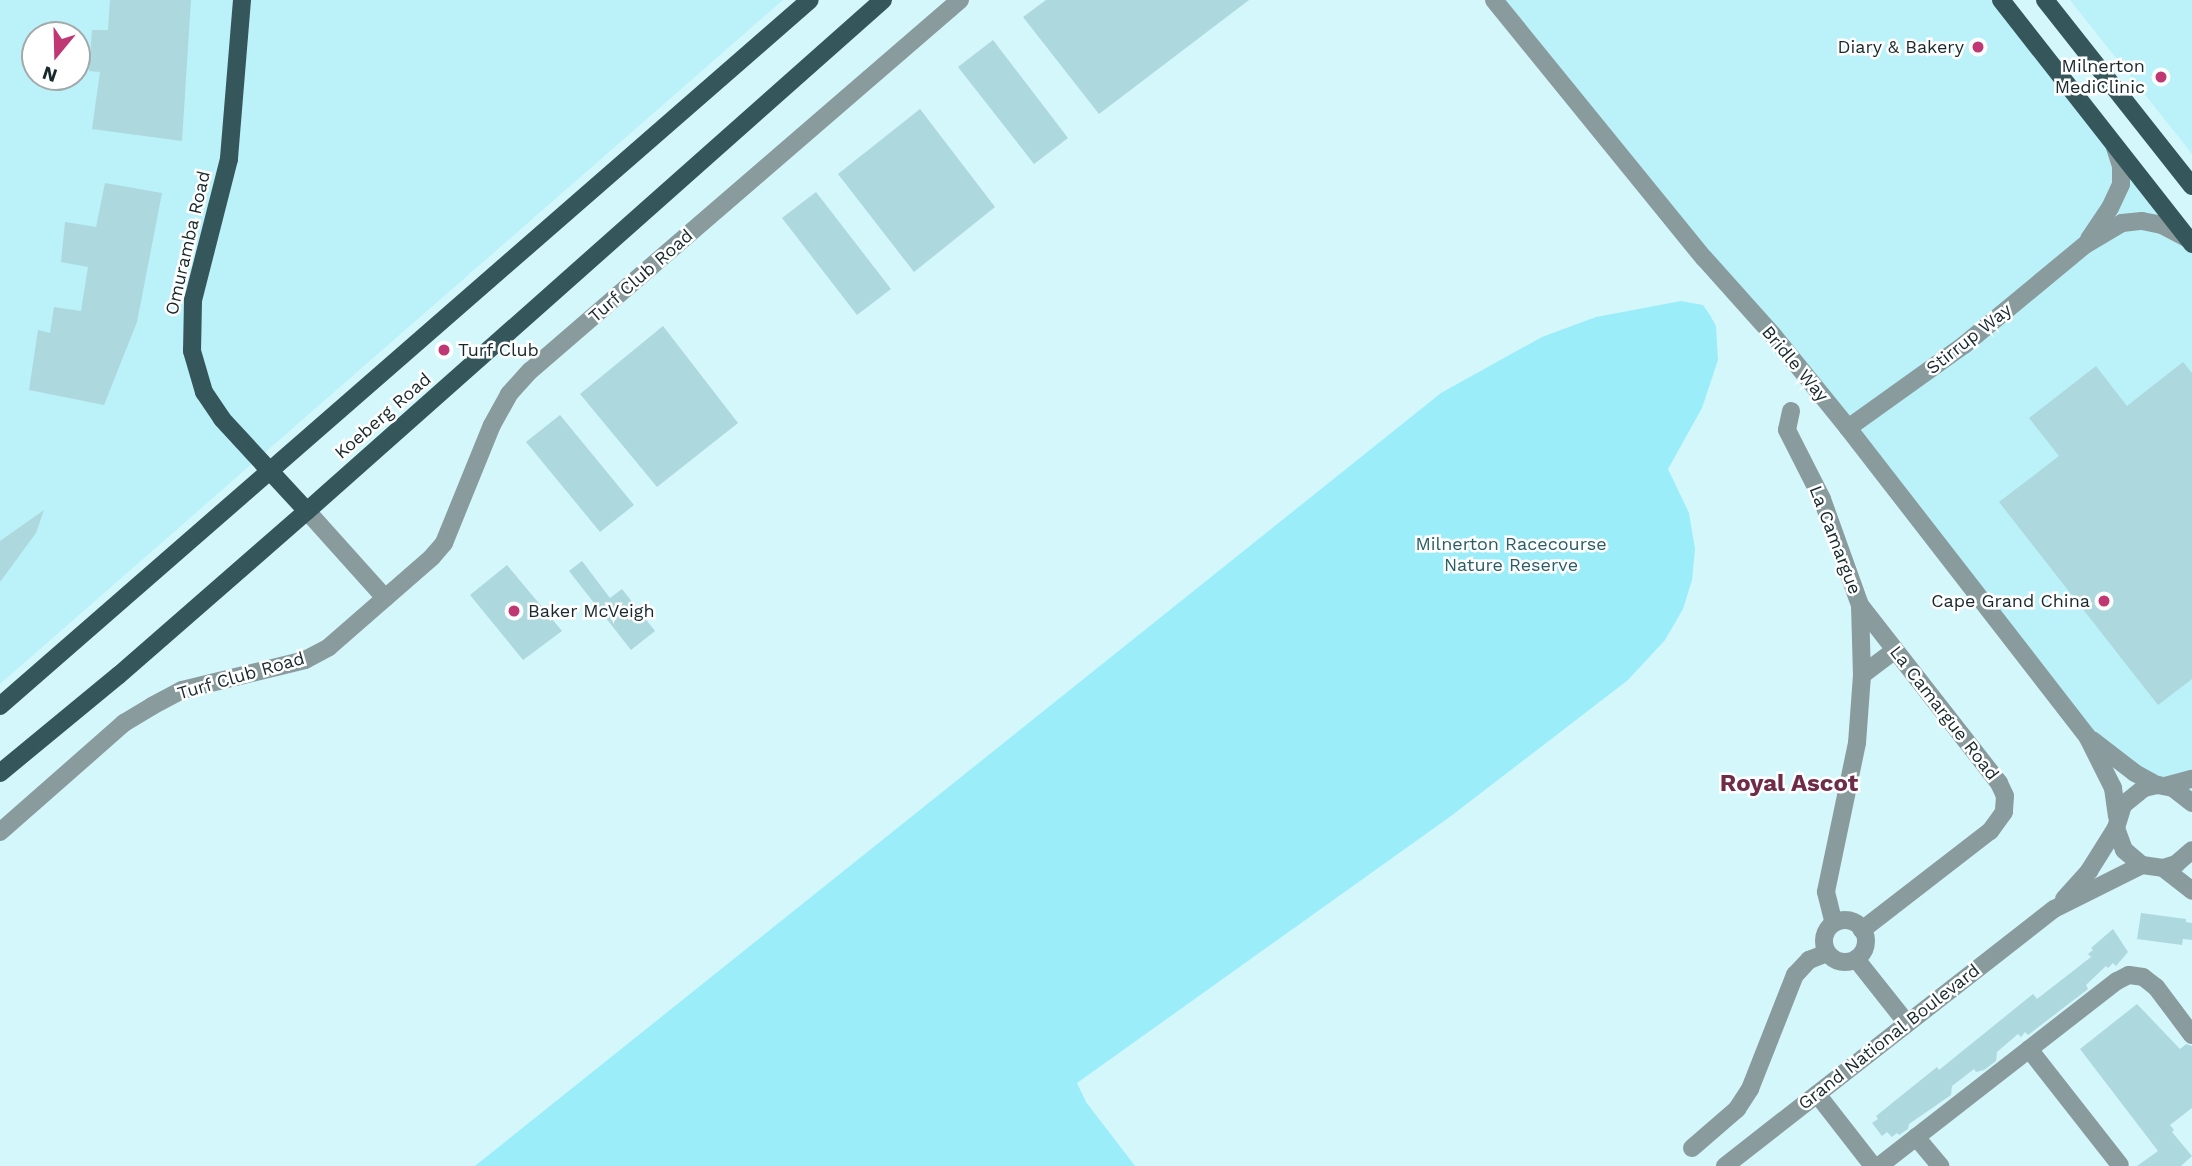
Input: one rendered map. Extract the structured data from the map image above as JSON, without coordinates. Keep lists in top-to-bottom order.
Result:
{
  "streets": {
    "main road": ["Omuramba Road", "Koeberg Road"],
    "street": [
      "Turf Club Road",
      "Stirrup Way",
      "Bridle Way",
      "La Camargue",
      "La Camargue Road",
      "Grand National Boulevard"
    ]
  },
  "crossings": [
    ["Omuramba Road", "Koeberg Road"],
    ["Stirrup Way", "Bridle Way"],
    ["Bridle Way", "Grand National Boulevard"],
    ["La Camargue", "La Camargue Road"]
  ],
  "districts": ["Royal Ascot"],
  "parks": ["Milnerton Racecourse Nature Reserve"],
  "places": [
    "Diary & Bakery",
    "Milnerton MediClinic",
    "Turf Club",
    "Cape Grand China",
    "Baker McVeigh"
  ],
  "north": "bottom"
}
